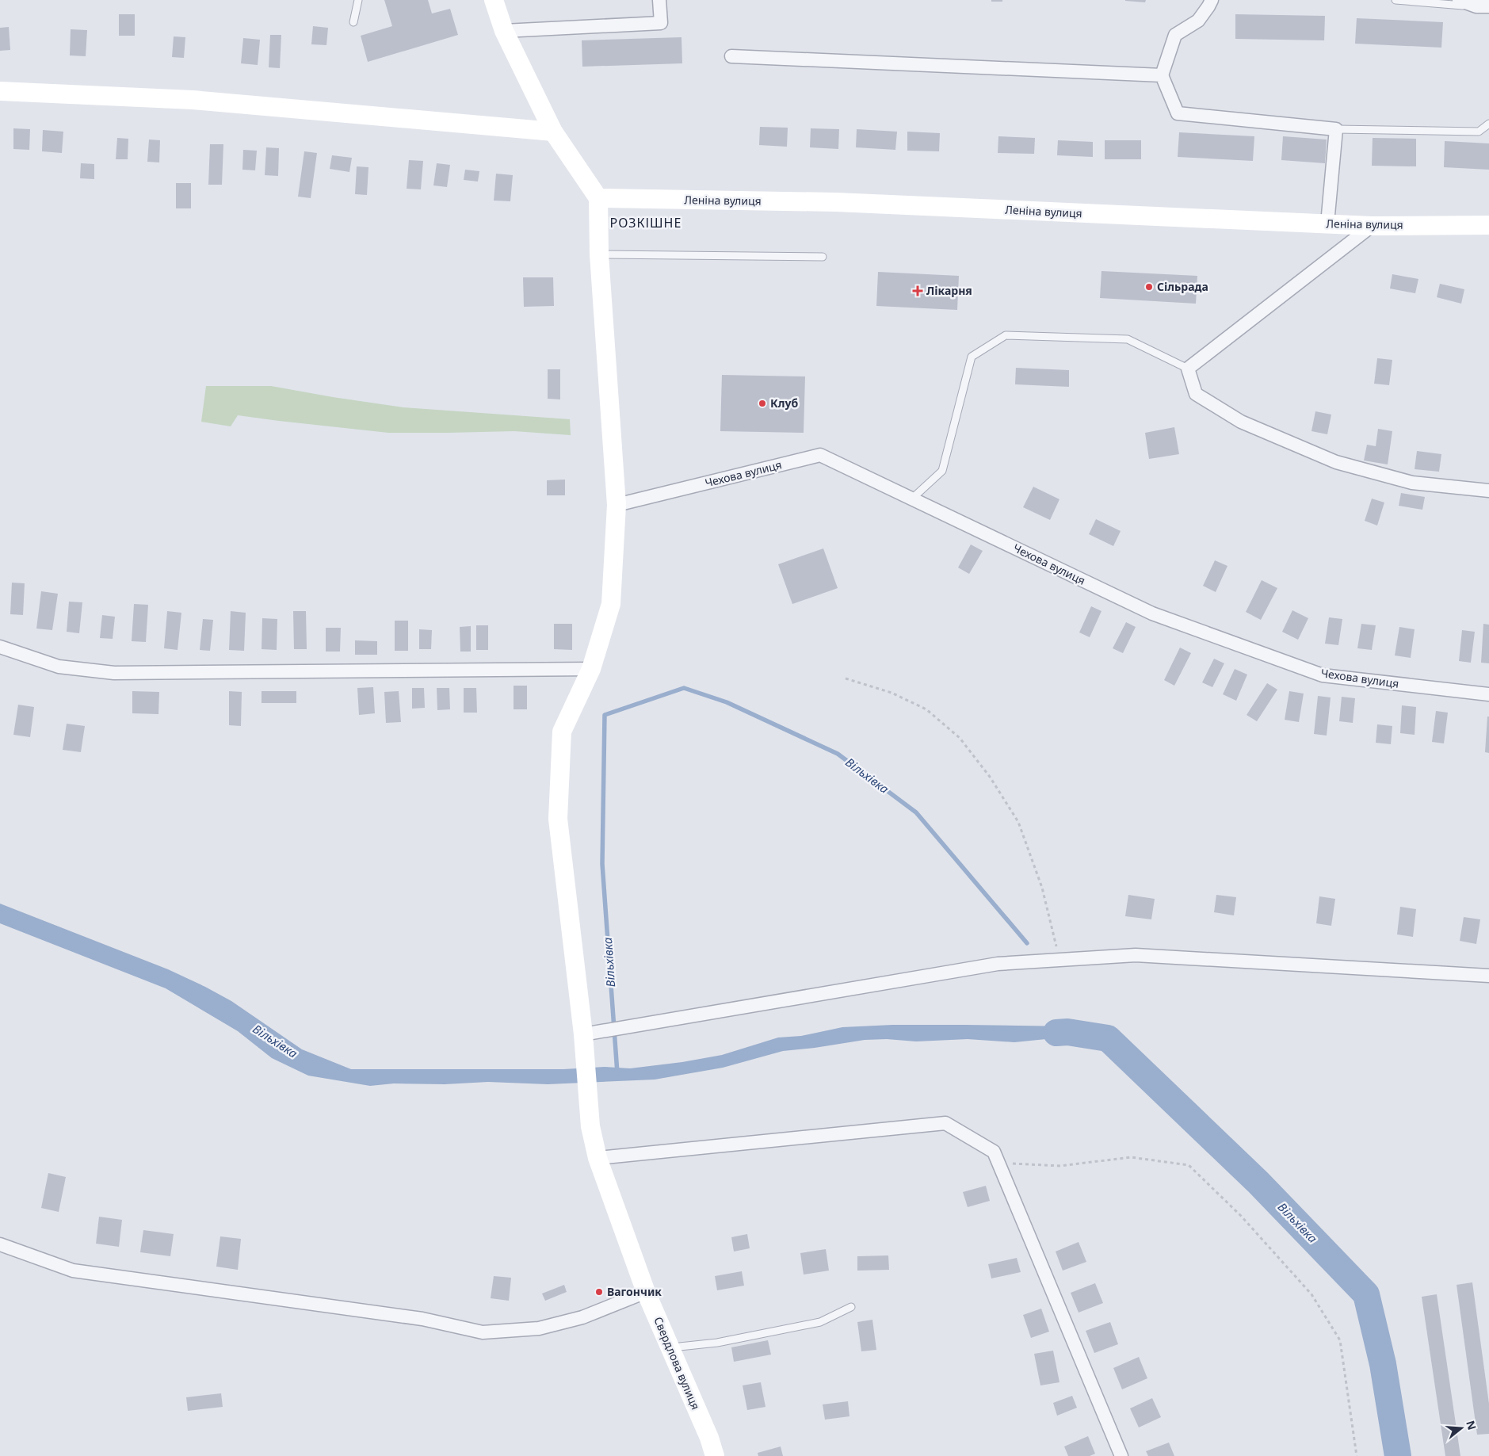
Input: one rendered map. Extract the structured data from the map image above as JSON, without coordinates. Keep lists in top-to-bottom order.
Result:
{
  "streets": {
    "street": ["Леніна вулиця", "Чехова вулиця", "Свердлова вулиця"]
  },
  "crossings": [
    ["Леніна вулиця", "Свердлова вулиця"],
    ["Чехова вулиця", "Свердлова вулиця"]
  ],
  "districts": ["РОЗКІШНЕ"],
  "water": ["Вільхівка"],
  "places": {
    "other": ["Сільрада", "Клуб", "Вагончик"],
    "health": ["Лікарня"]
  },
  "north": "right"
}
